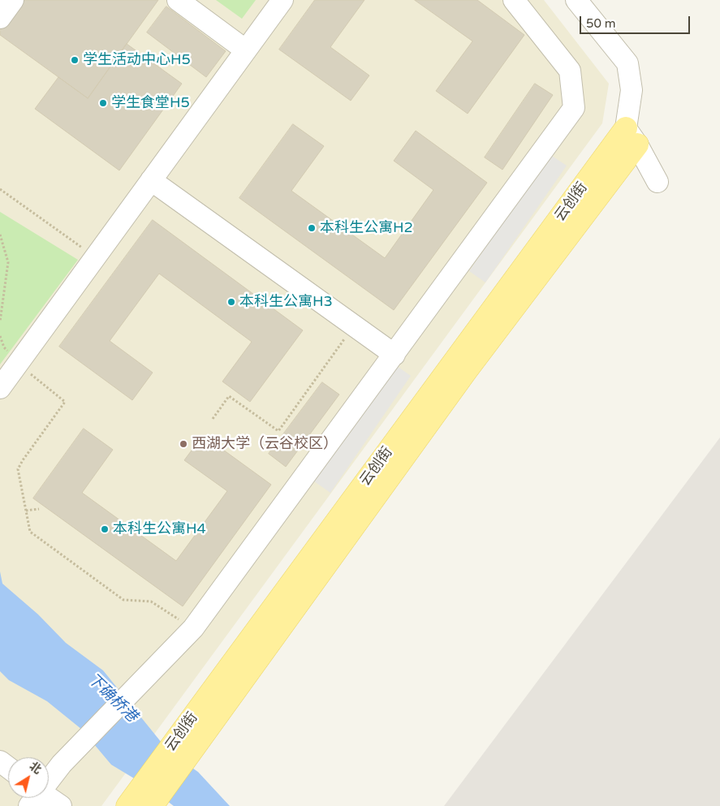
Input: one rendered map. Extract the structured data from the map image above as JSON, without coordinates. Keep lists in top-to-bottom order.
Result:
{
  "streets": {
    "main road": ["云创街"]
  },
  "water": ["下确桥港"],
  "places": [
    "学生活动中心H5",
    "学生食堂H5",
    "本科生公寓H2",
    "本科生公寓H3",
    "西湖大学（云谷校区）",
    "本科生公寓H4"
  ],
  "scale_bar": "50 m",
  "north": "top right"
}
